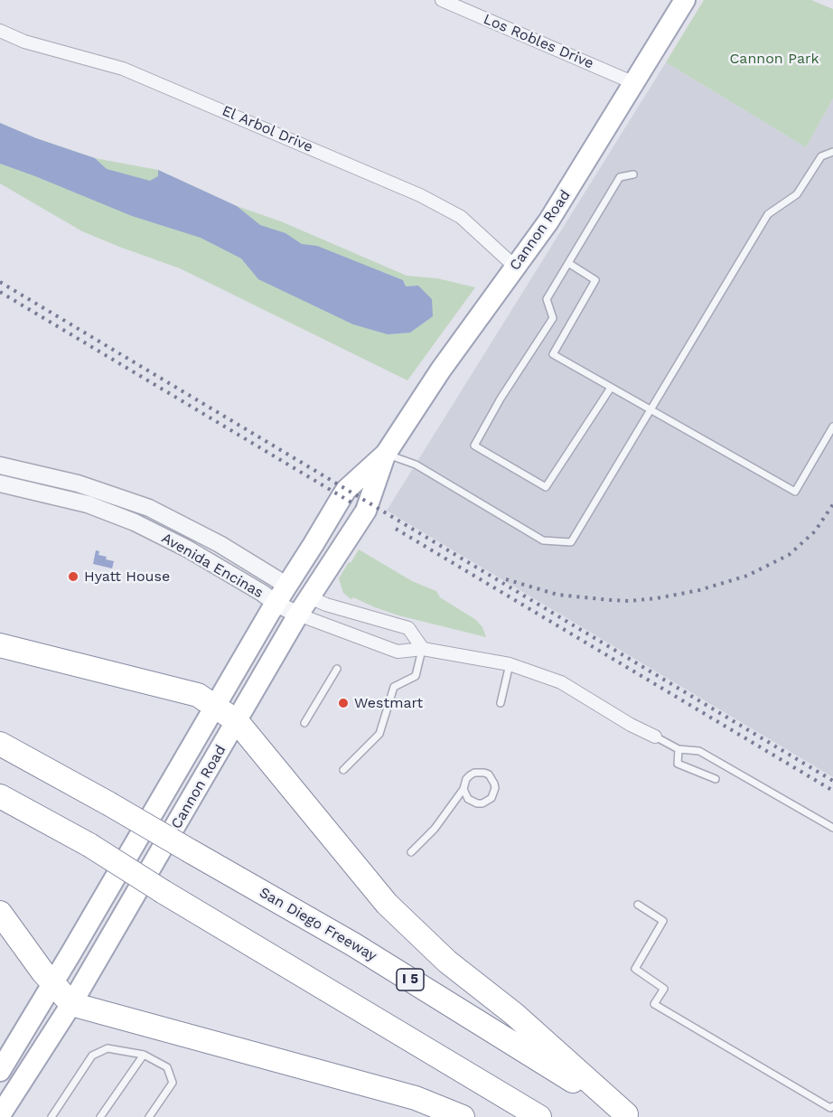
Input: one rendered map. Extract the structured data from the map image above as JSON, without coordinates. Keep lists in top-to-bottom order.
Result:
{
  "streets": {
    "highway": ["San Diego Freeway", "I 5"],
    "main road": ["Cannon Road"],
    "street": ["Los Robles Drive", "El Arbol Drive", "Avenida Encinas"]
  },
  "crossings": [
    ["Los Robles Drive", "Cannon Road"],
    ["El Arbol Drive", "Cannon Road"],
    ["Cannon Road", "Avenida Encinas"]
  ],
  "parks": ["Cannon Park"],
  "places": ["Hyatt House", "Westmart"]
}
